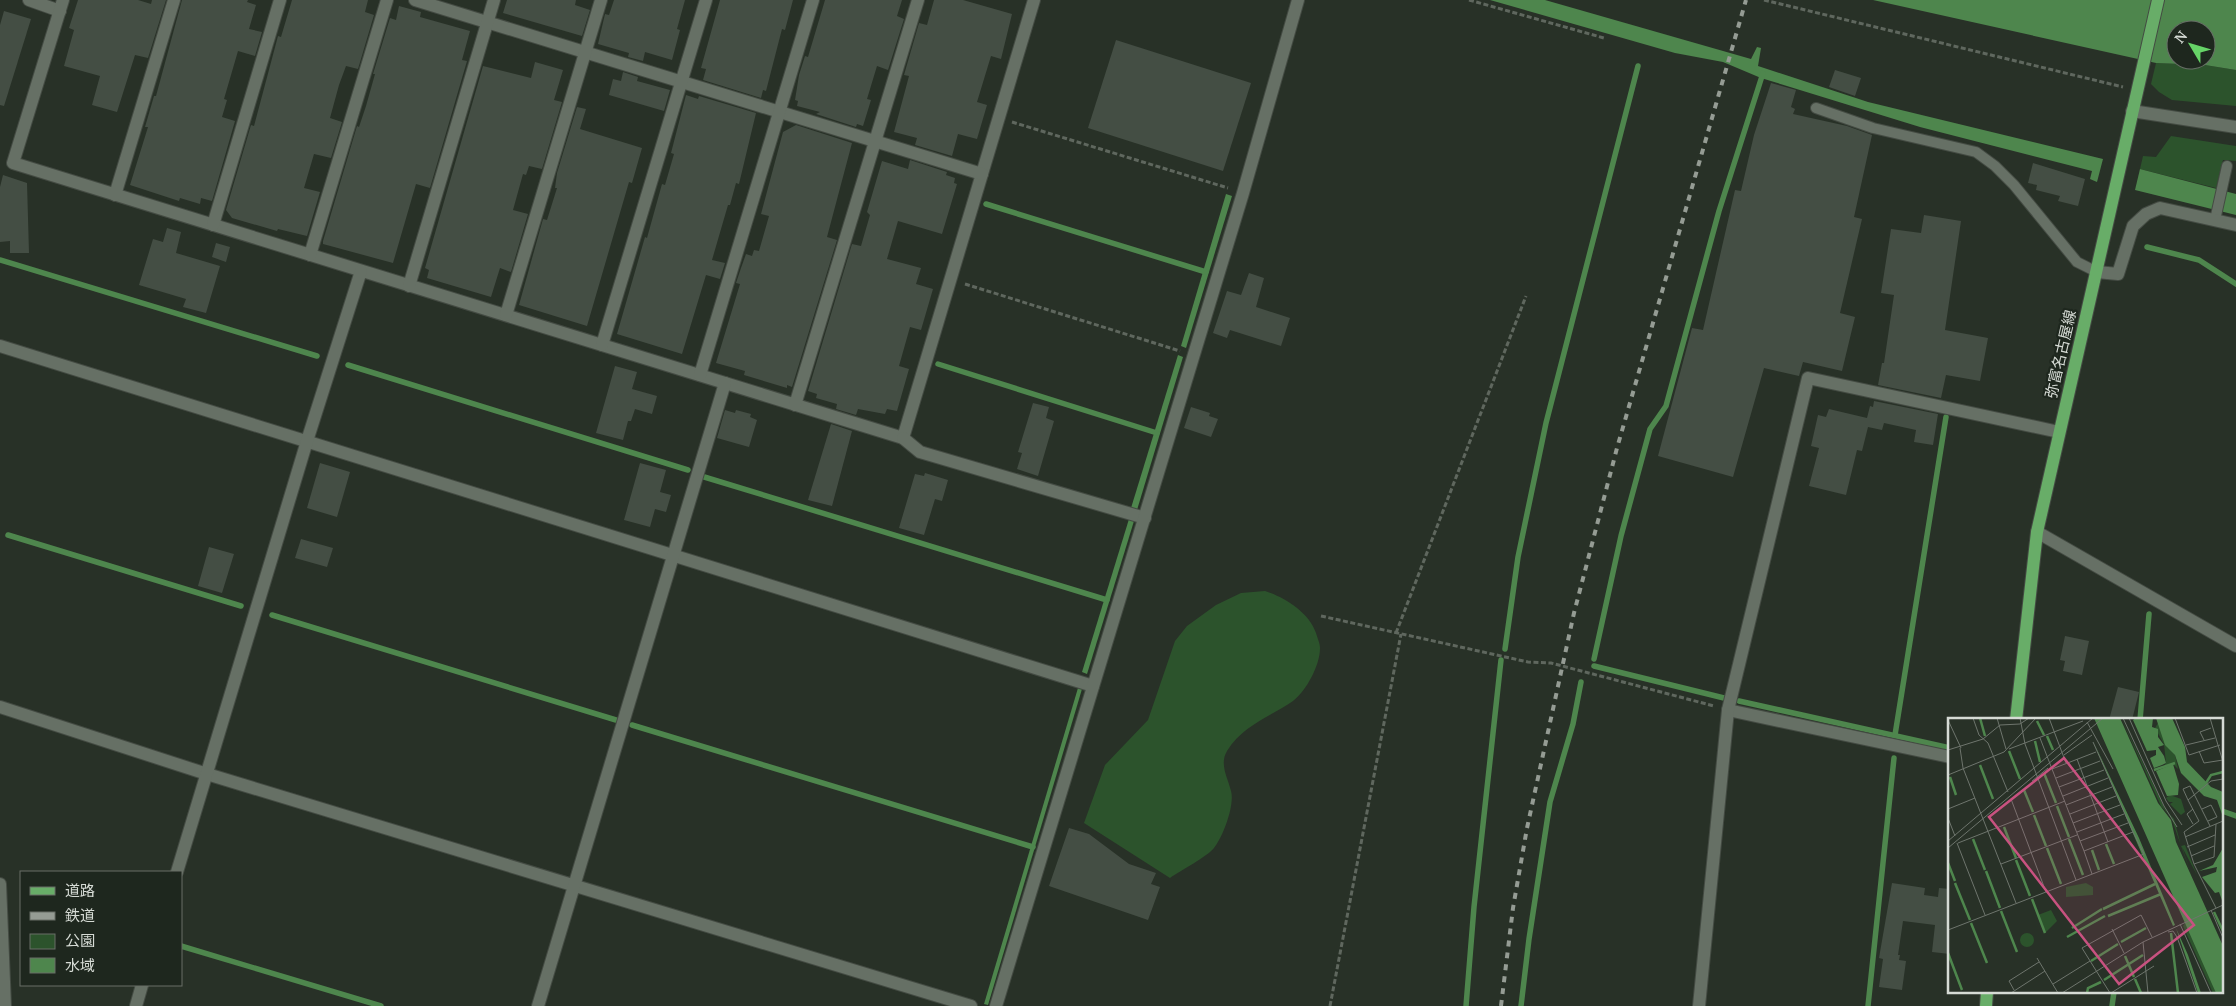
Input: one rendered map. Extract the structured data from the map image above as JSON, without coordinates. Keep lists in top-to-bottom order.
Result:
{
  "streets": {
    "main road": ["弥富名古屋線"]
  },
  "legend": [
    "道路",
    "鉄道",
    "公園",
    "水域"
  ],
  "north": "top left"
}
